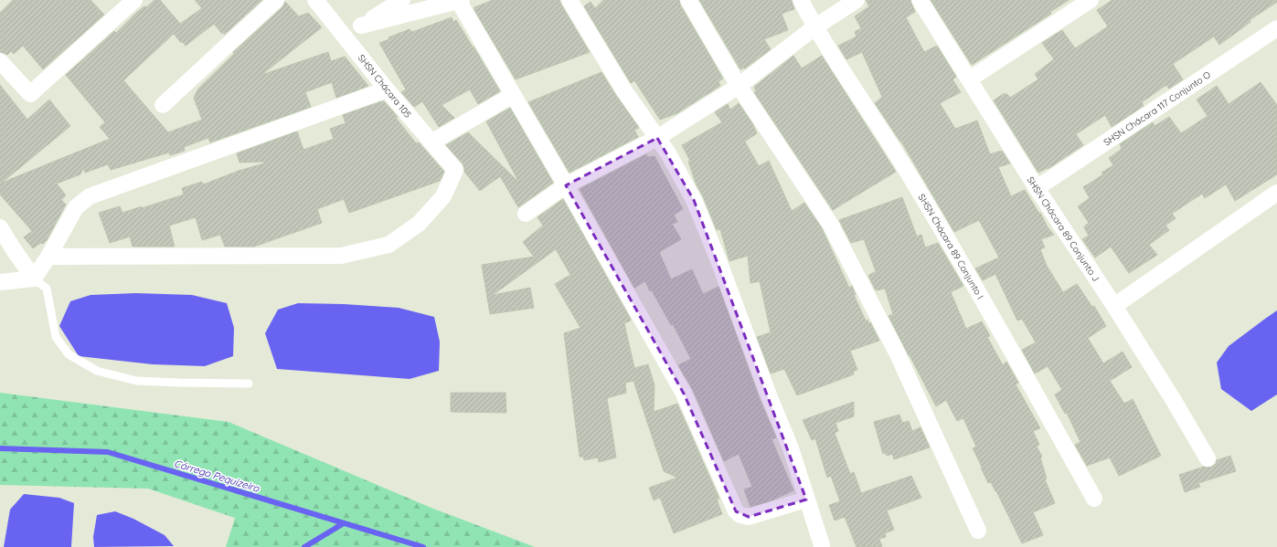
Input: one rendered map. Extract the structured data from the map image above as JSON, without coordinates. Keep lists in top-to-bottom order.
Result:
{
  "streets": {
    "street": [
      "SHSN Chácara 105",
      "SHSN Chácara 117 Conjunto O",
      "SHSN Chácara 89 Conjunto J",
      "SHSN Chácara 89 Conjunto I"
    ]
  },
  "crossings": [
    ["SHSN Chácara 117 Conjunto O", "SHSN Chácara 89 Conjunto J"]
  ],
  "water": ["Córrego Pequizeiro"]
}
